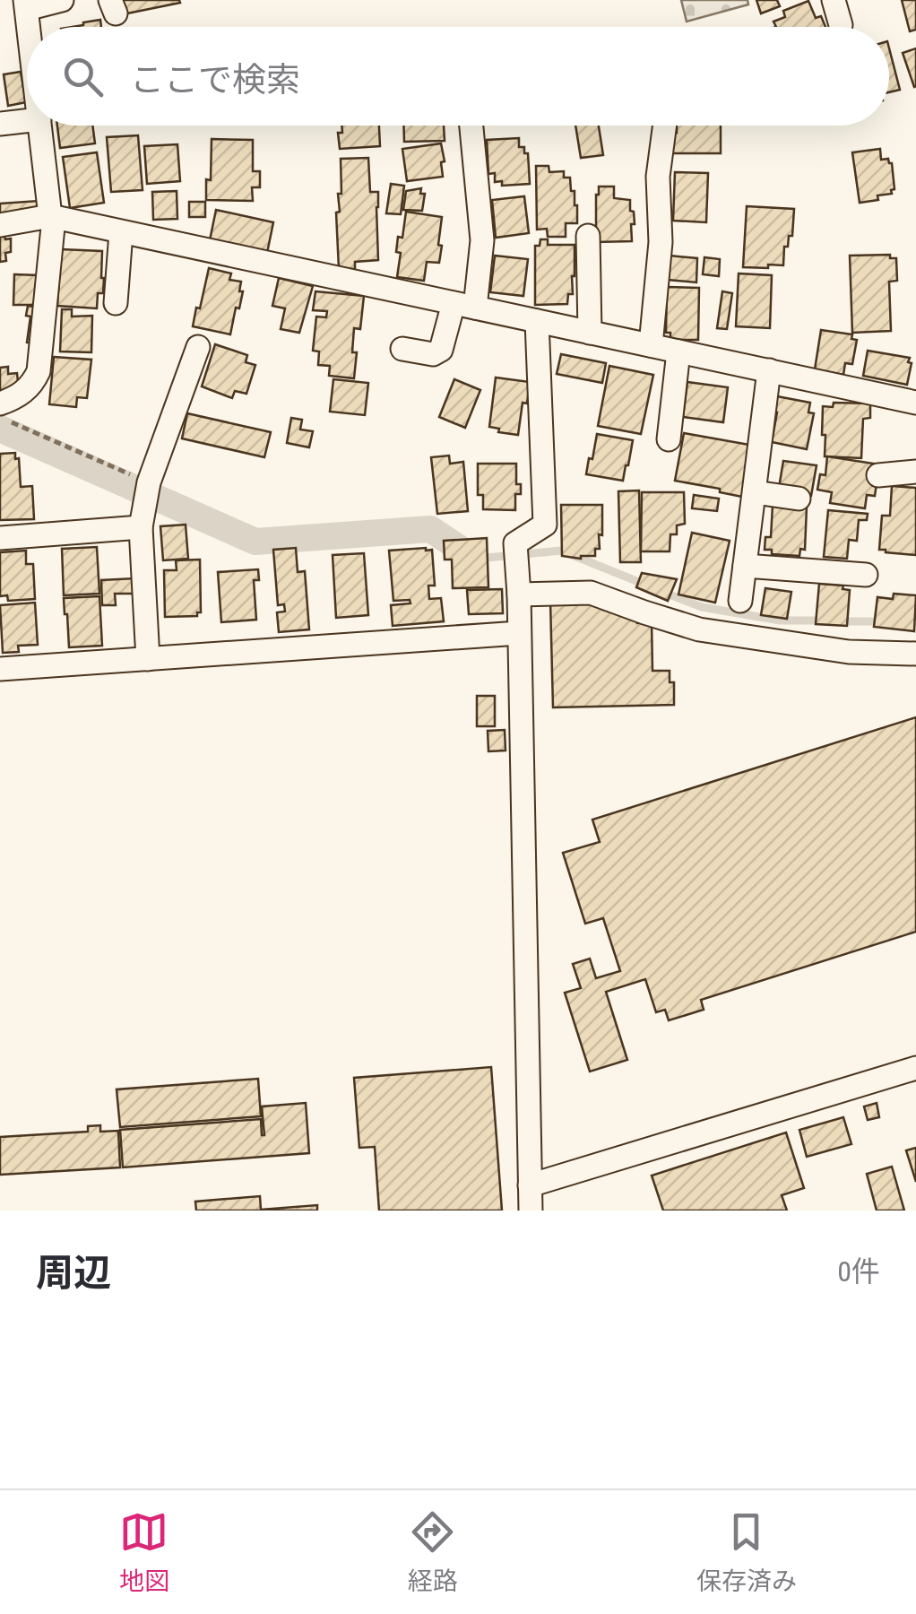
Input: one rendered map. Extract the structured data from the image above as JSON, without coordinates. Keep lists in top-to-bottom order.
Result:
{
  "page": {
    "search": "ここで検索",
    "heading": ["周辺", "0件"],
    "nav": ["地図", "経路", "保存済み"]
  }
}
